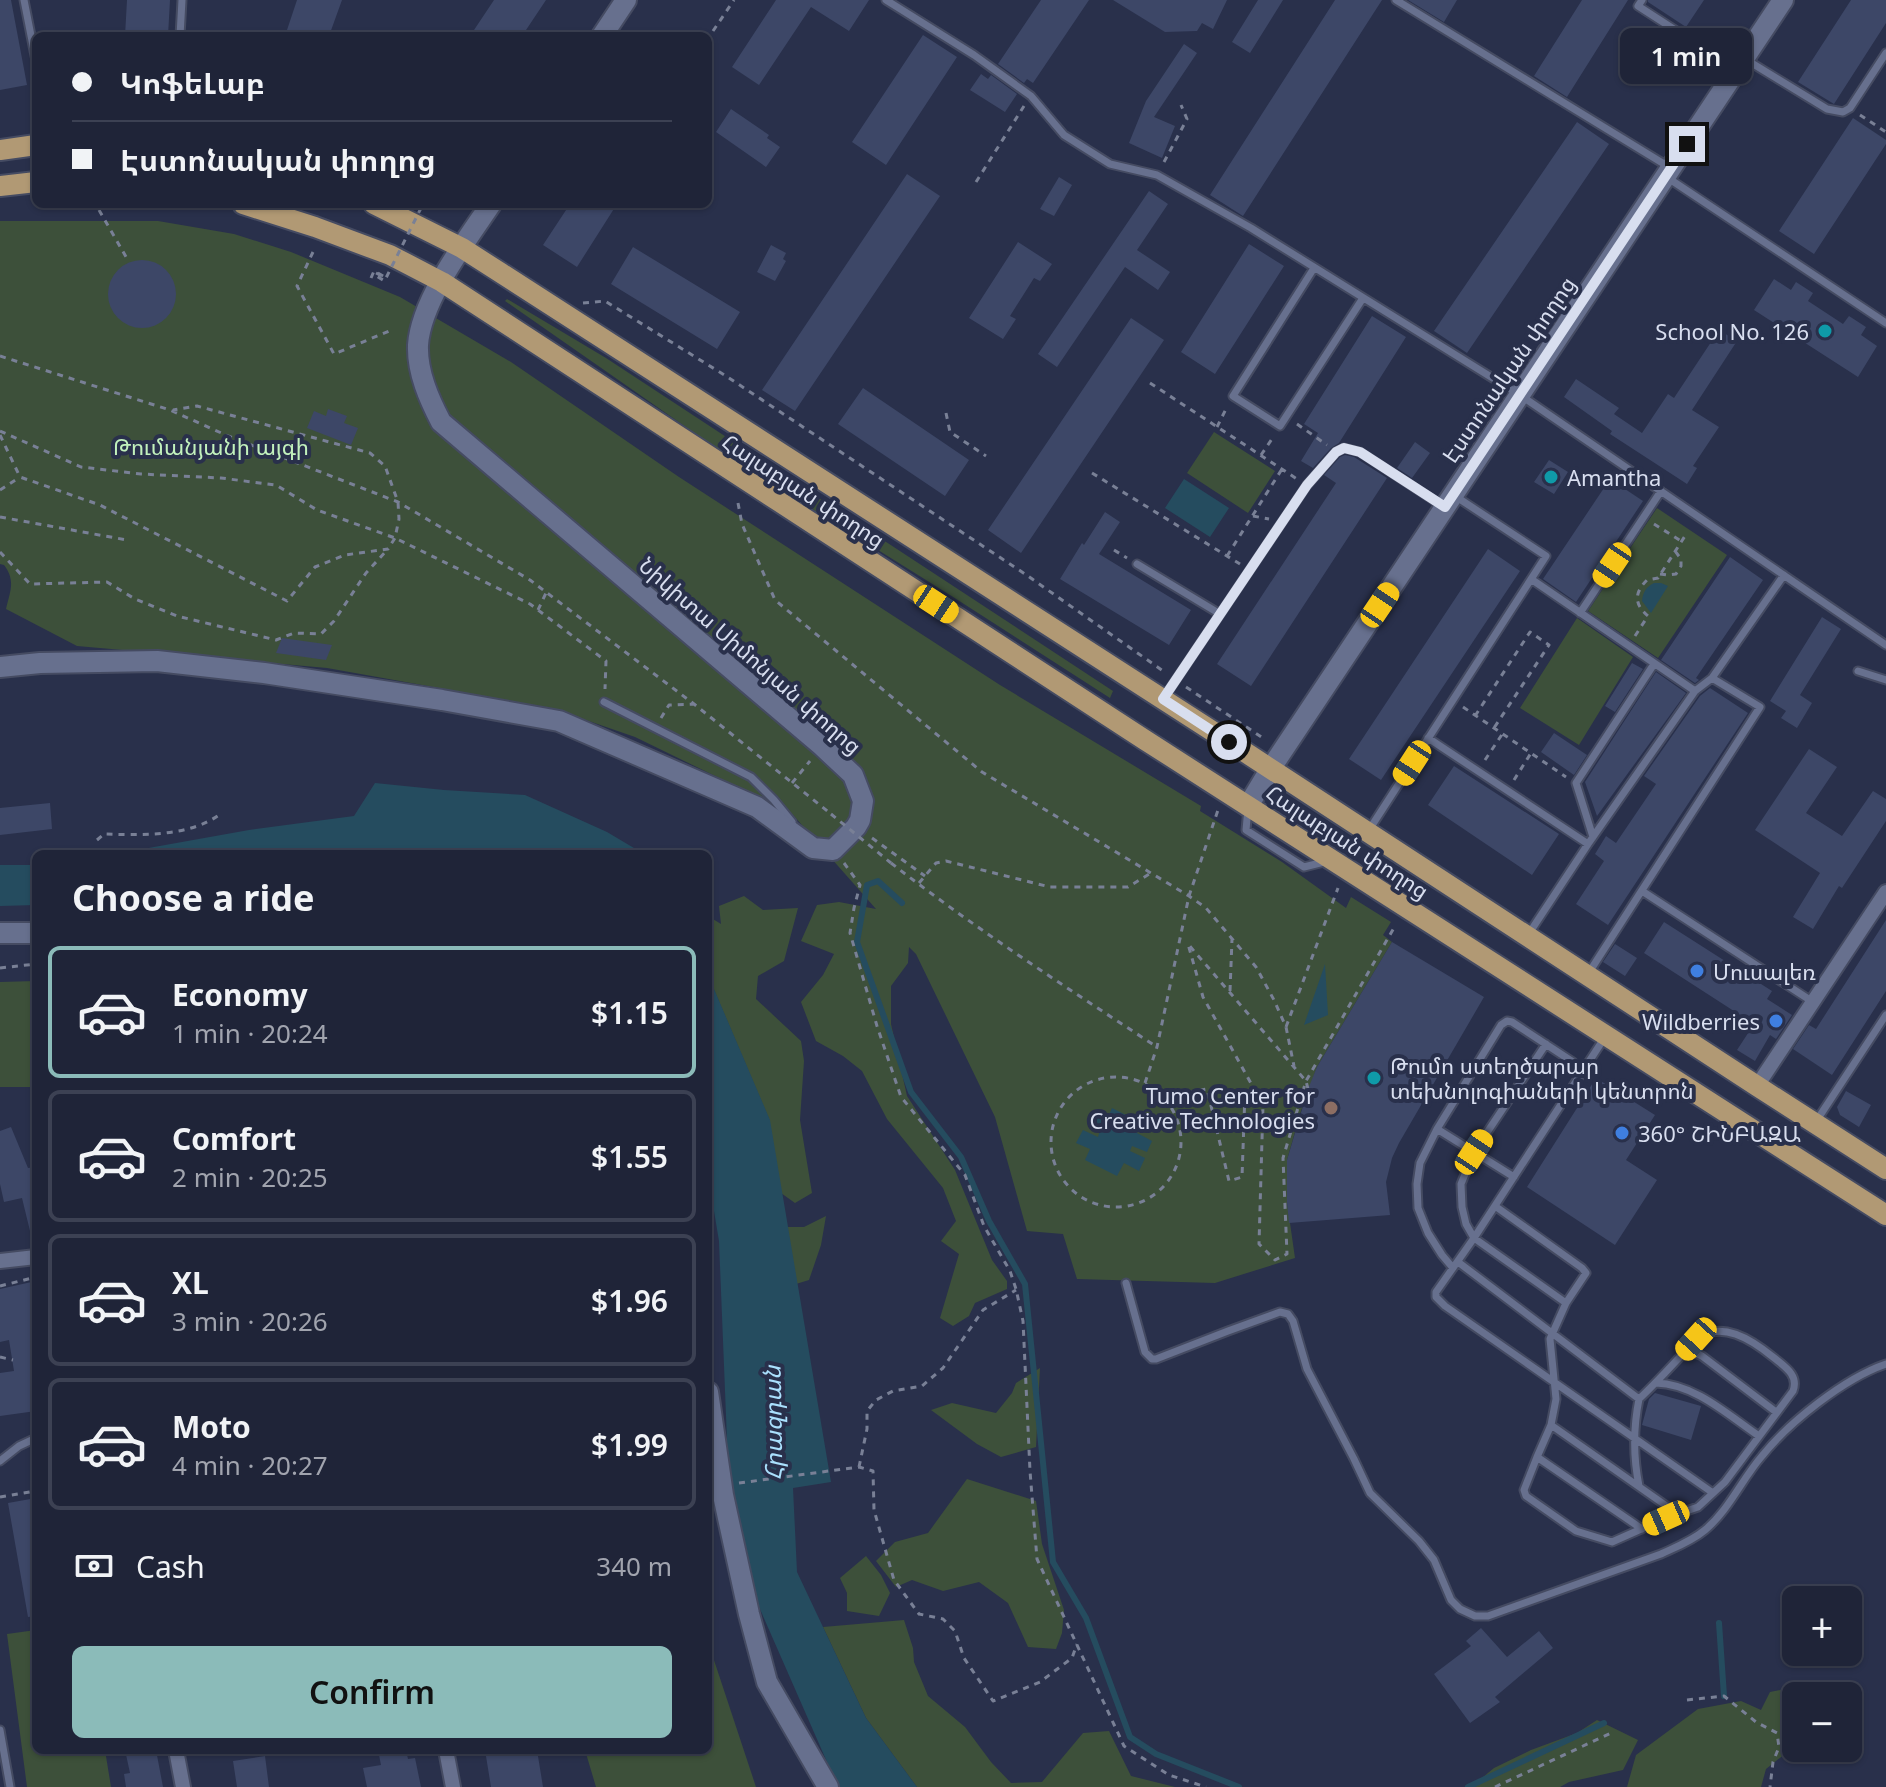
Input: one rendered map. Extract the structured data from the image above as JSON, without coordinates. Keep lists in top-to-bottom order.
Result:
{
  "streets": {
    "main road": ["Հալաբյան փողոց"],
    "street": ["Էստոնական փողոց", "Նիկիտա Սիմոնյան փողոց"]
  },
  "crossings": [
    ["Էստոնական փողոց", "Հալաբյան փողոց"],
    ["Հալաբյան փողոց", "Նիկիտա Սիմոնյան փողոց"]
  ],
  "water": ["Հրազդան"],
  "parks": ["Թումանյանի այգի"],
  "places": [
    "School No. 126",
    "Amantha",
    "Մուսալեռ",
    "Wildberries",
    "Թումո ստեղծարար տեխնոլոգիաների կենտրոն",
    "Tumo Center for Creative Technologies",
    "360° ՇԻՆԲԱԶԱ"
  ],
  "page": {
    "bubble": "1 min",
    "banner": ["ԿոֆեԼաբ", "Էստոնական փողոց"],
    "heading": "Choose a ride",
    "list": [
      {
        "name": "Economy",
        "note": "1 min · 20:24",
        "value": "$1.15"
      },
      {
        "name": "Comfort",
        "note": "2 min · 20:25",
        "value": "$1.55"
      },
      {
        "name": "XL",
        "note": "3 min · 20:26",
        "value": "$1.96"
      },
      {
        "name": "Moto",
        "note": "4 min · 20:27",
        "value": "$1.99"
      }
    ],
    "pay": ["Cash", "340 m"],
    "map_buttons": ["+", "−"],
    "buttons": "Confirm"
  }
}
